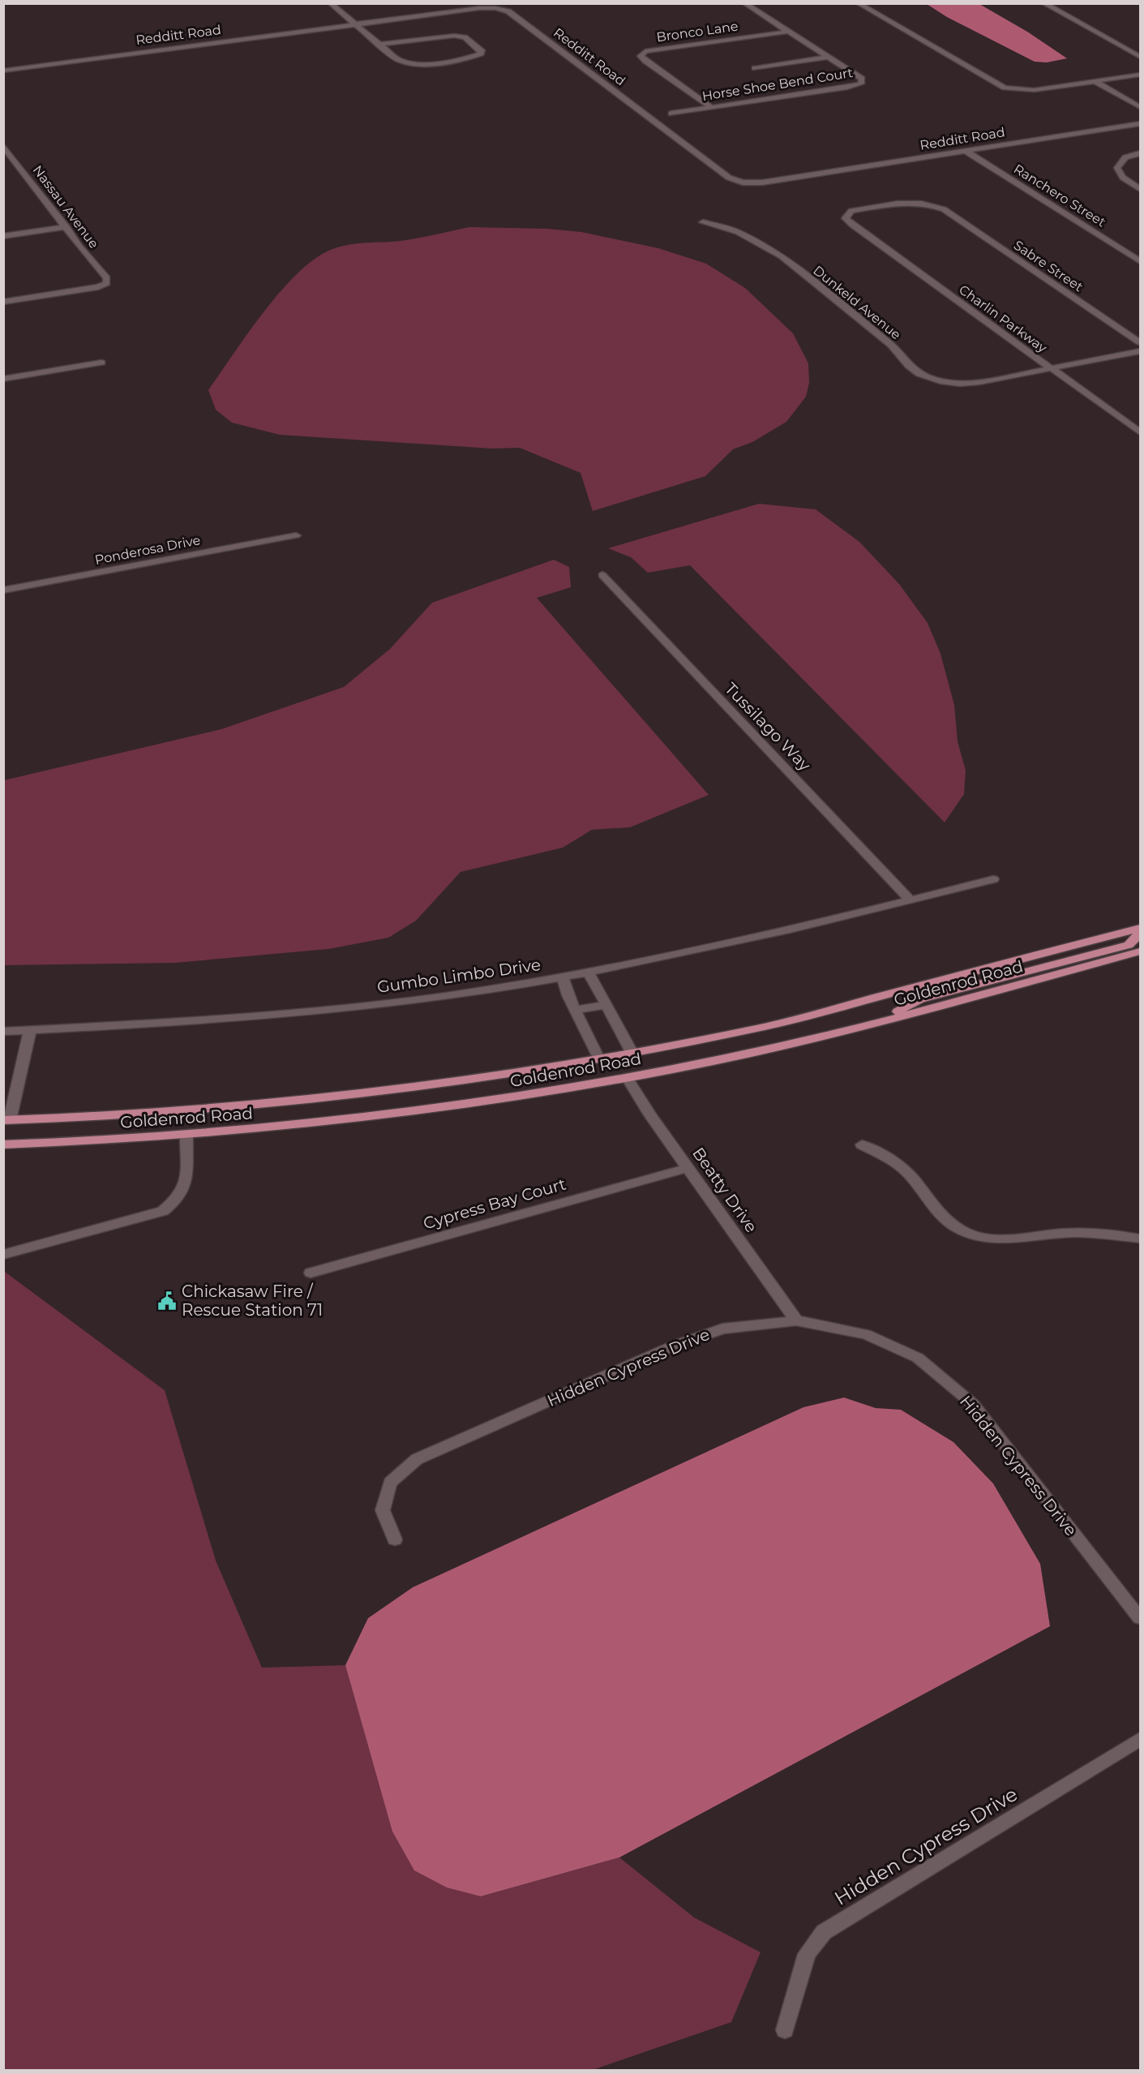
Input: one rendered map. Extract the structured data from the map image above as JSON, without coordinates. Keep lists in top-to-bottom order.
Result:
{
  "streets": {
    "main road": ["Goldenrod Road"],
    "street": [
      "Bronco Lane",
      "Redditt Road",
      "Horse Shoe Bend Court",
      "Ranchero Street",
      "Nassau Avenue",
      "Sabre Street",
      "Dunkeld Avenue",
      "Charlin Parkway",
      "Ponderosa Drive",
      "Tussilago Way",
      "Gumbo Limbo Drive",
      "Beatty Drive",
      "Cypress Bay Court",
      "Hidden Cypress Drive"
    ]
  },
  "crossings": [
    ["Bronco Lane", "Horse Shoe Bend Court"],
    ["Redditt Road", "Ranchero Street"],
    ["Sabre Street", "Charlin Parkway"],
    ["Dunkeld Avenue", "Charlin Parkway"],
    ["Tussilago Way", "Gumbo Limbo Drive"],
    ["Goldenrod Road", "Beatty Drive"],
    ["Beatty Drive", "Cypress Bay Court"],
    ["Beatty Drive", "Hidden Cypress Drive"]
  ],
  "places": {
    "public building": ["Chickasaw Fire / Rescue Station 71"]
  }
}
